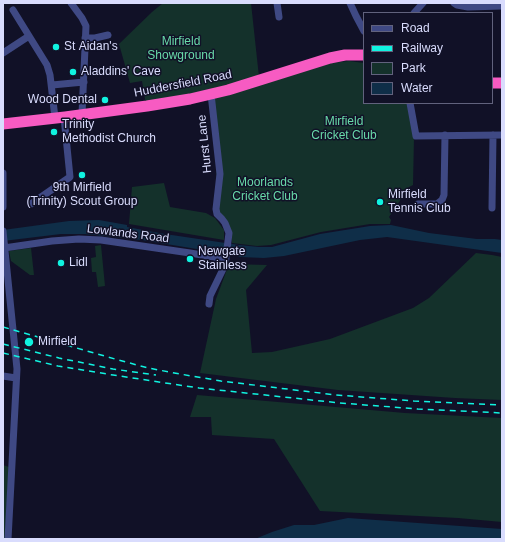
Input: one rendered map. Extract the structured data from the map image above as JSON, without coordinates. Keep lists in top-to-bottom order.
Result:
{
  "streets": {
    "highway": ["Huddersfield Road"],
    "street": ["Hurst Lane", "Lowlands Road"]
  },
  "crossings": [
    ["Huddersfield Road", "Hurst Lane"],
    ["Hurst Lane", "Lowlands Road"]
  ],
  "parks": ["Mirfield Showground", "Mirfield Cricket Club", "Moorlands Cricket Club"],
  "places": [
    "St Aidan's",
    "Aladdins' Cave",
    "Wood Dental",
    "Trinity Methodist Church",
    "9th Mirfield (Trinity) Scout Group",
    "Mirfield Tennis Club",
    "Newgate Stainless",
    "Lidl",
    "Mirfield"
  ],
  "legend": [
    "Road",
    "Railway",
    "Park",
    "Water"
  ]
}
